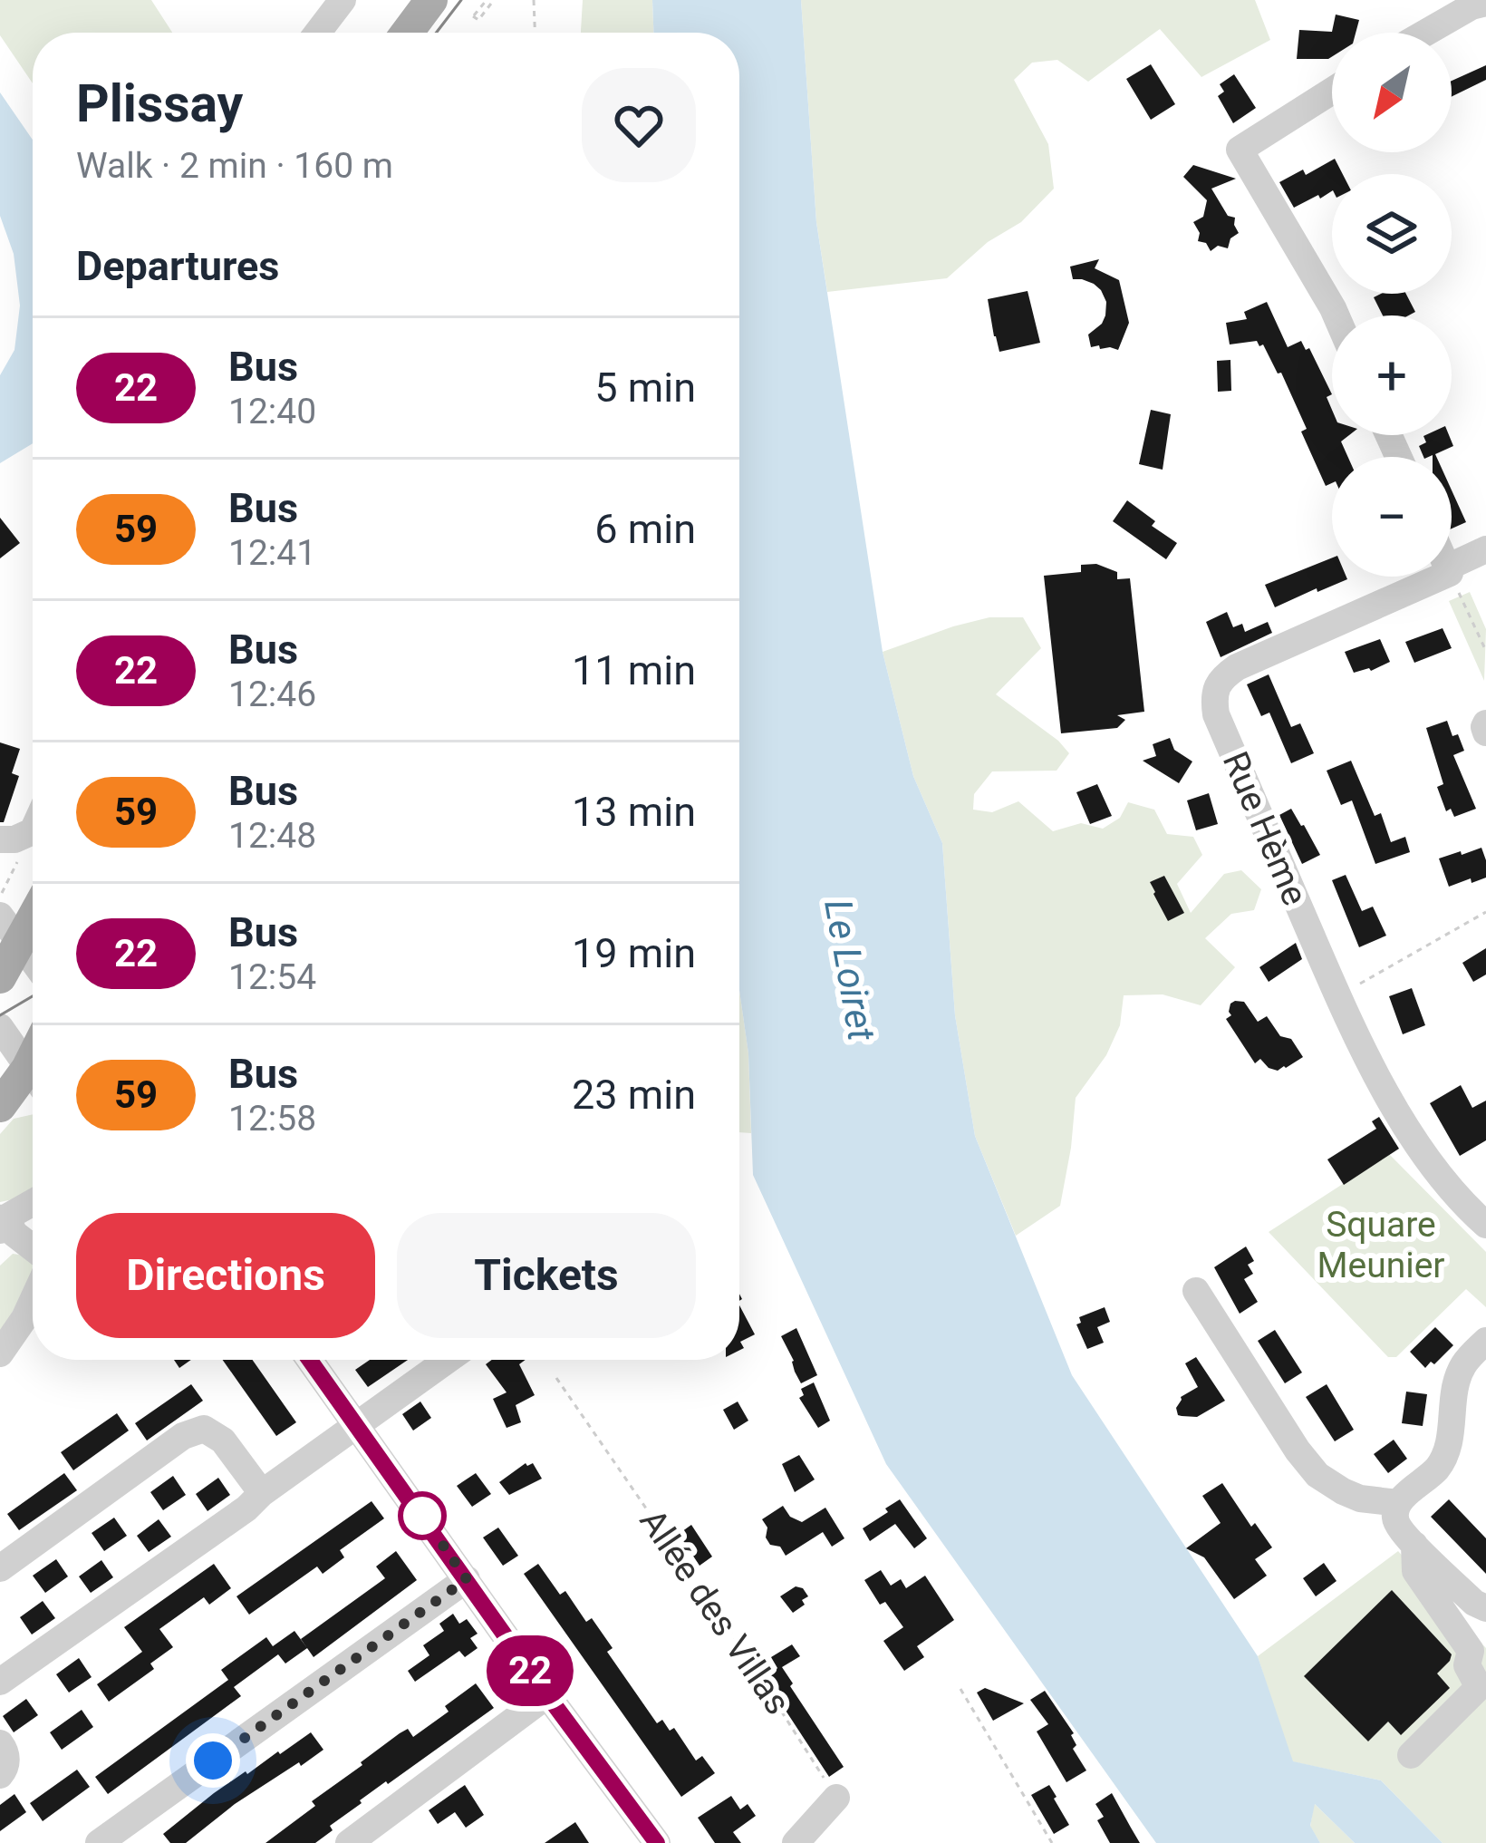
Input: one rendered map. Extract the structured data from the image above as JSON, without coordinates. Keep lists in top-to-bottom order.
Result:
{
  "streets": {
    "street": ["Rue Hème"],
    "path": ["Allée des Villas"]
  },
  "water": ["Le Loiret"],
  "parks": ["Square Meunier"],
  "lines": ["bus line 22"],
  "north": "bottom left",
  "page": {
    "on_map": "22",
    "map_buttons": ["+", "−"],
    "heading": [
      ["Plissay", "Walk · 2 min · 160 m"],
      "Departures"
    ],
    "list": [
      {
        "mark": "22",
        "name": "Bus",
        "note": "12:40",
        "value": "5 min"
      },
      {
        "mark": "59",
        "name": "Bus",
        "note": "12:41",
        "value": "6 min"
      },
      {
        "mark": "22",
        "name": "Bus",
        "note": "12:46",
        "value": "11 min"
      },
      {
        "mark": "59",
        "name": "Bus",
        "note": "12:48",
        "value": "13 min"
      },
      {
        "mark": "22",
        "name": "Bus",
        "note": "12:54",
        "value": "19 min"
      },
      {
        "mark": "59",
        "name": "Bus",
        "note": "12:58",
        "value": "23 min"
      }
    ],
    "buttons": ["Directions", "Tickets"]
  }
}
